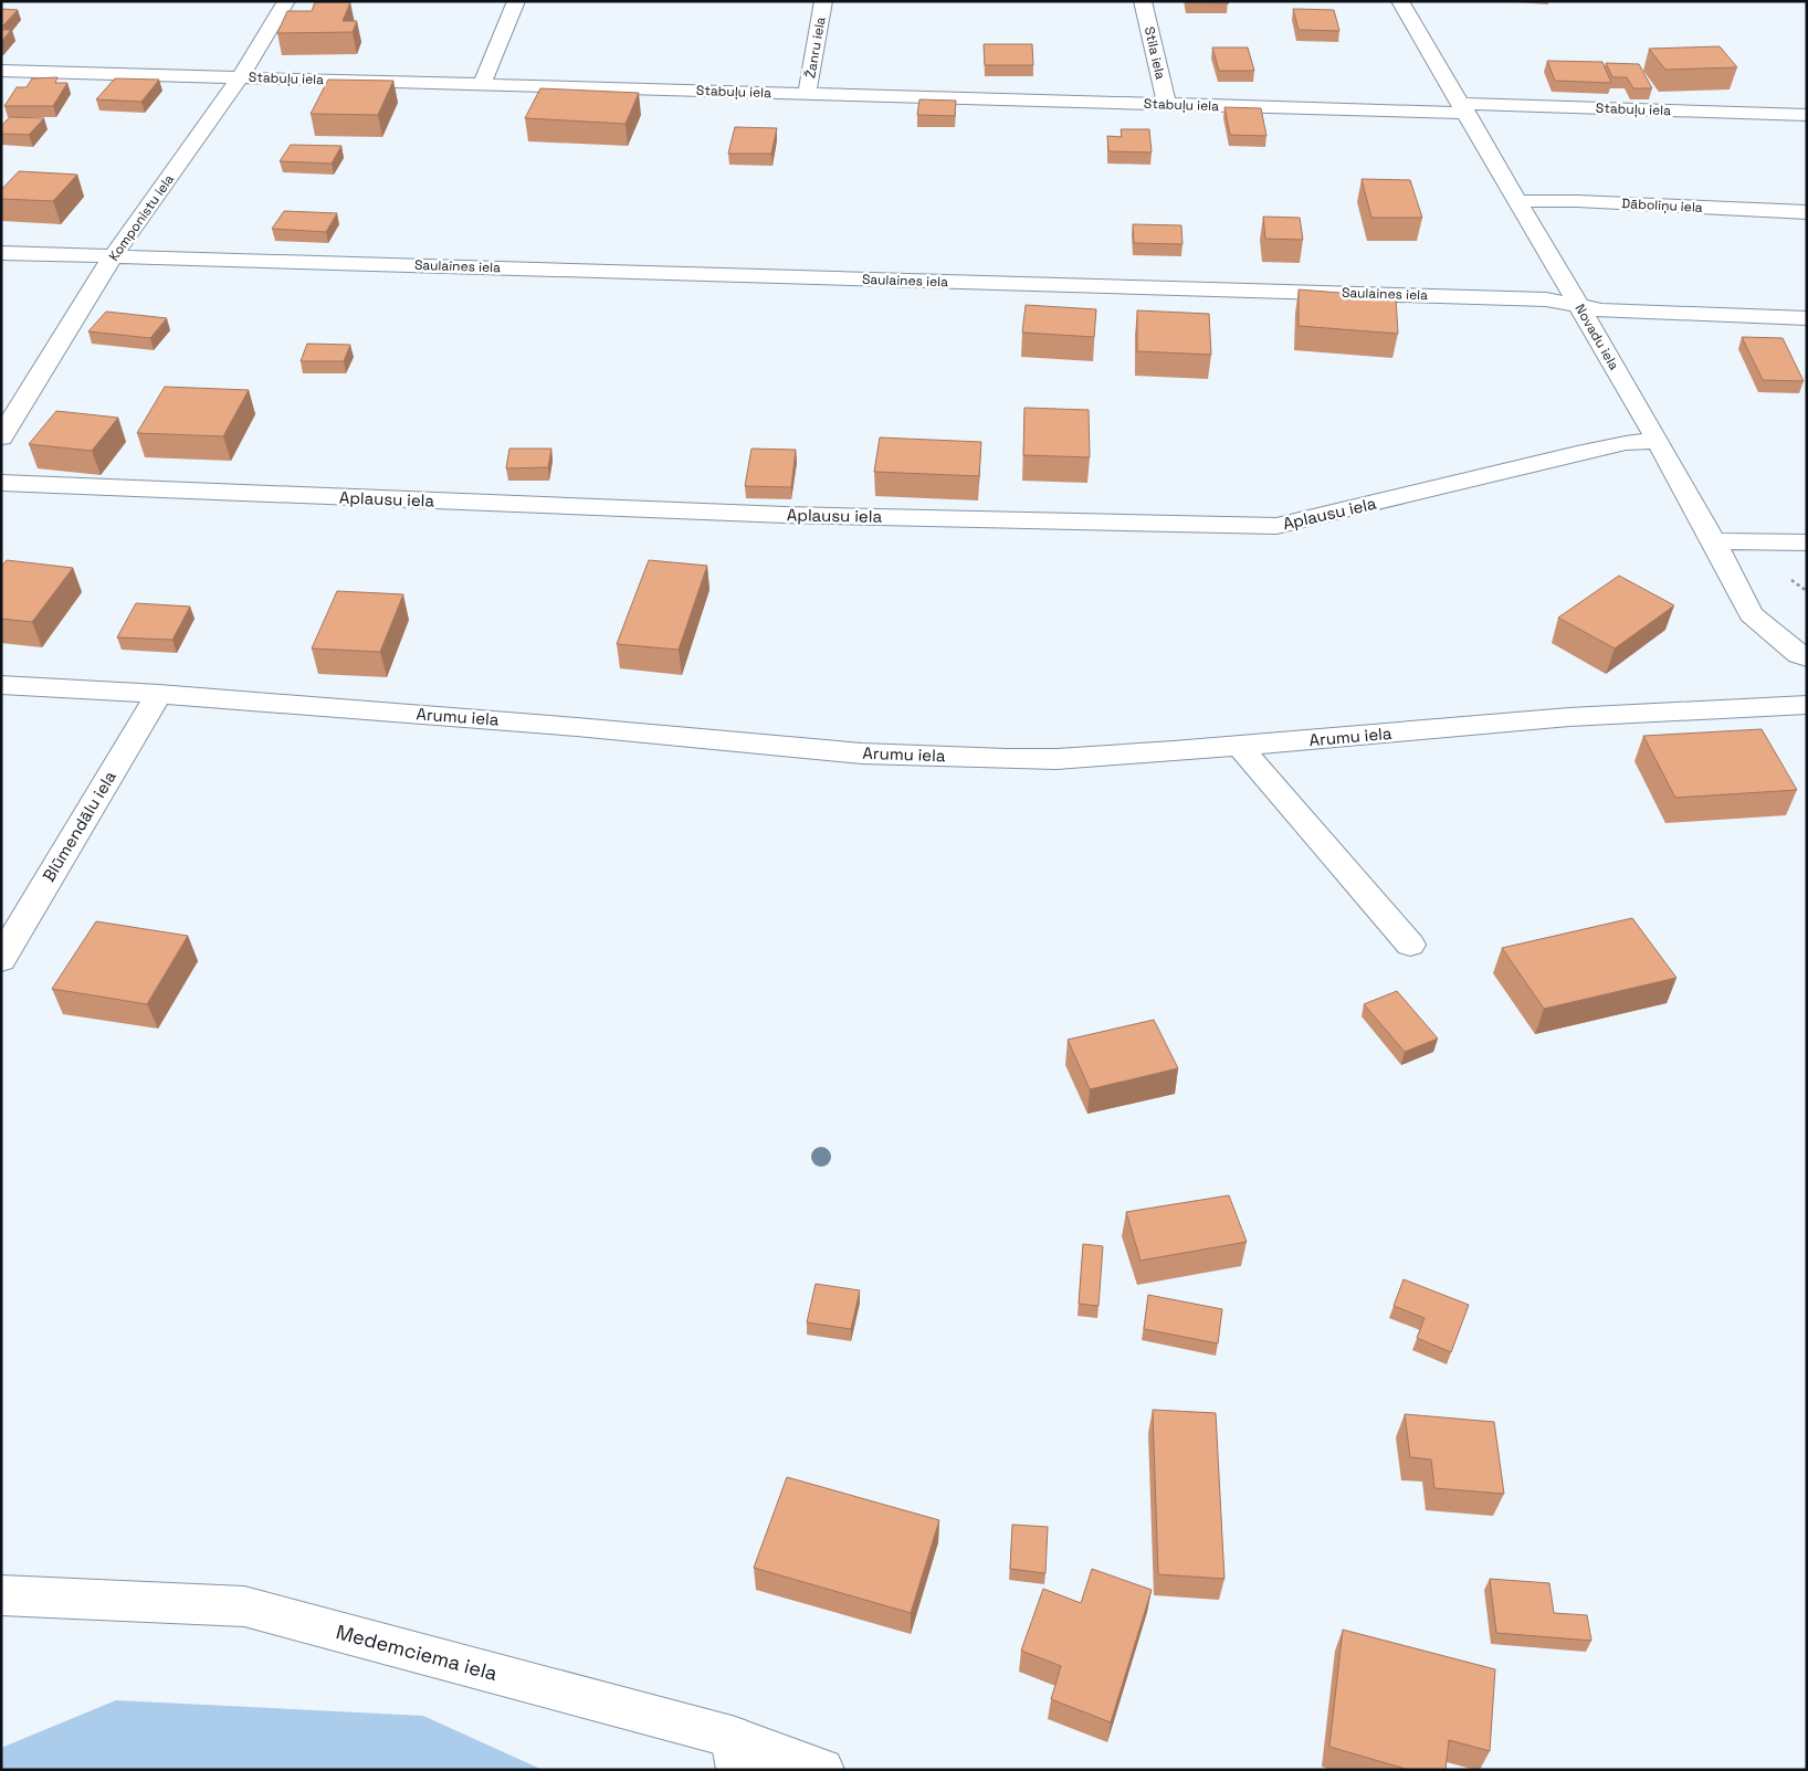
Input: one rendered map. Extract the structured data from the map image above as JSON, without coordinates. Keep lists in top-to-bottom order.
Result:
{
  "streets": {
    "street": [
      "Žanru iela",
      "Stila iela",
      "Stabuļu iela",
      "Dāboliņu iela",
      "Komponistu iela",
      "Saulaines iela",
      "Novadu iela",
      "Aplausu iela",
      "Arumu iela",
      "Blūmendālu iela",
      "Medemciema iela"
    ]
  },
  "crossings": [
    ["Žanru iela", "Stabuļu iela"],
    ["Stila iela", "Stabuļu iela"],
    ["Stabuļu iela", "Komponistu iela"],
    ["Stabuļu iela", "Novadu iela"],
    ["Dāboliņu iela", "Novadu iela"],
    ["Komponistu iela", "Saulaines iela"],
    ["Saulaines iela", "Novadu iela"],
    ["Novadu iela", "Aplausu iela"],
    ["Arumu iela", "Blūmendālu iela"]
  ]
}
